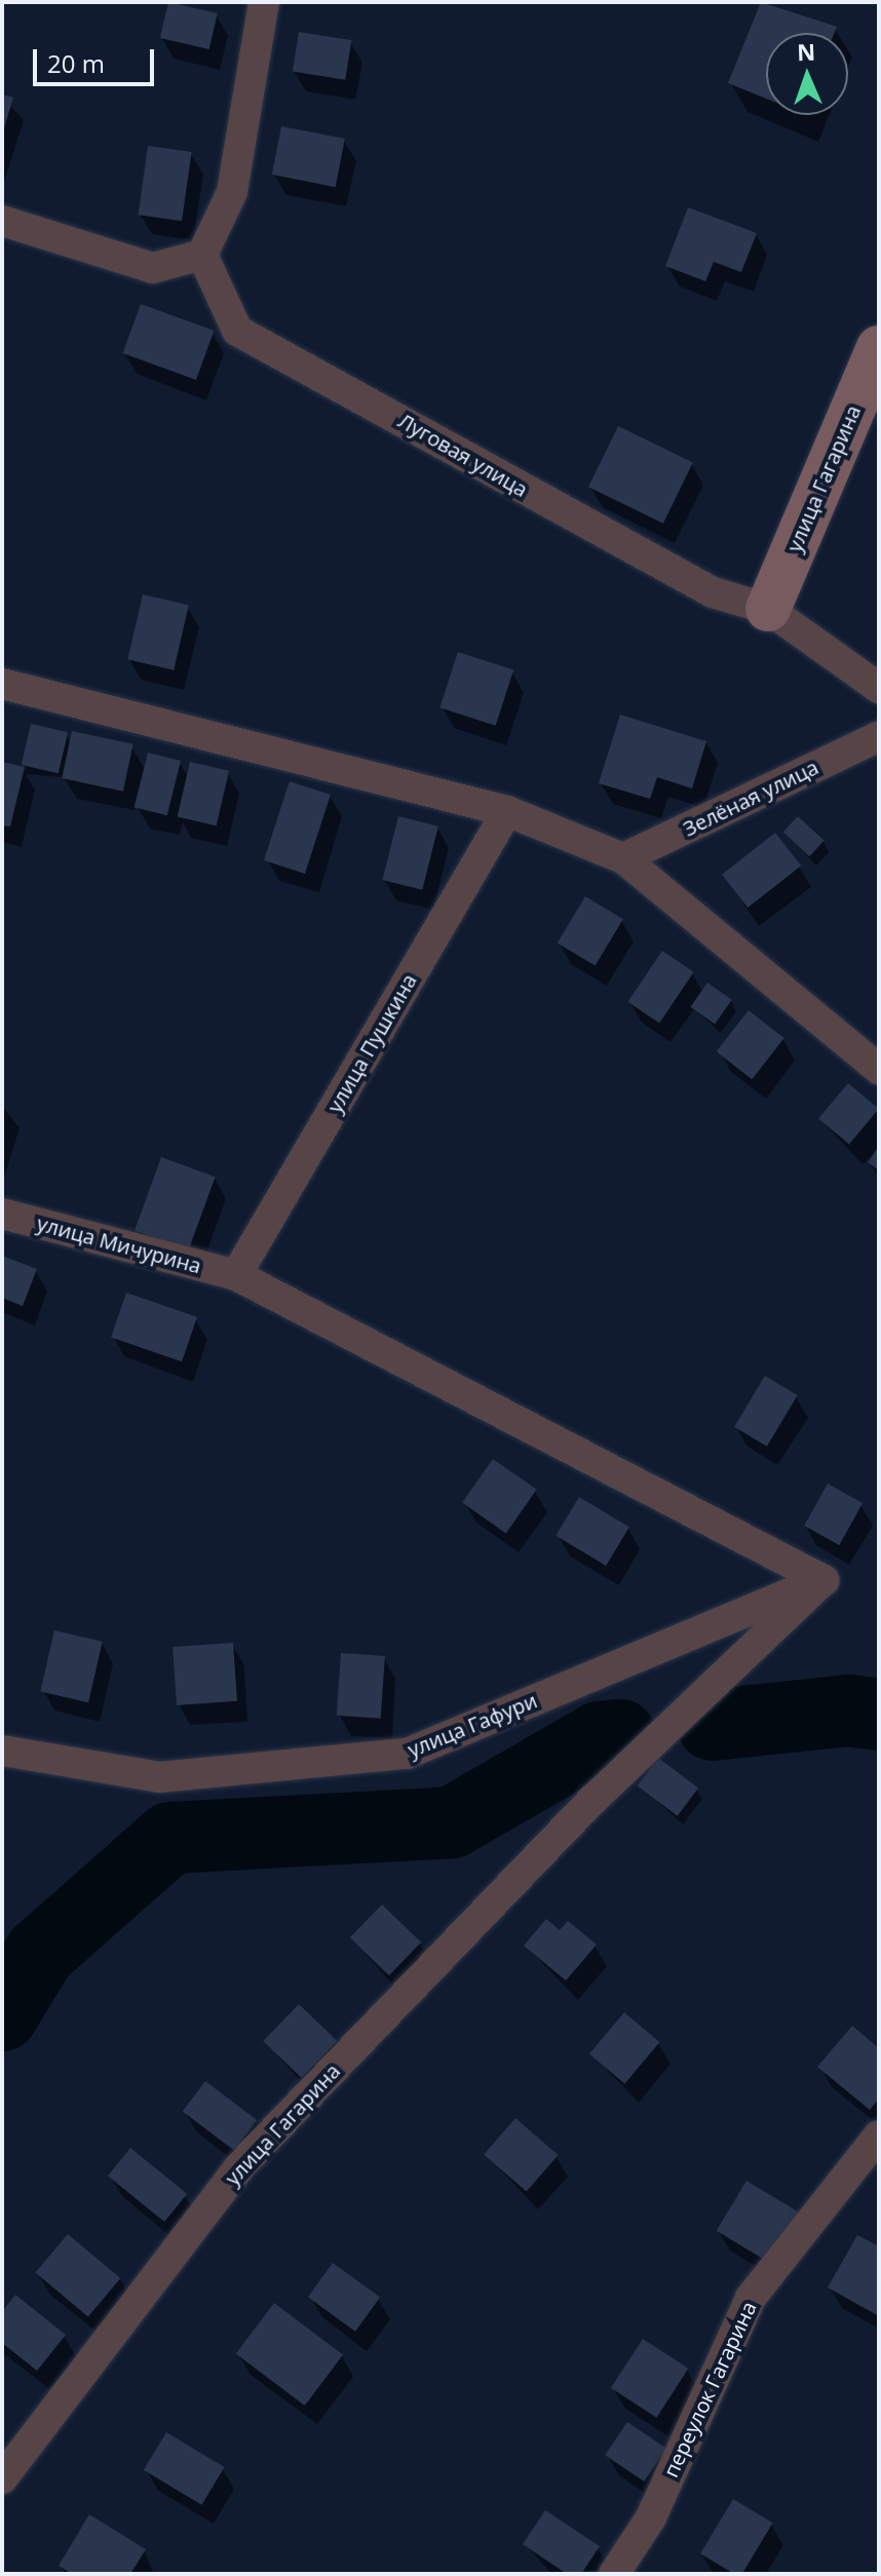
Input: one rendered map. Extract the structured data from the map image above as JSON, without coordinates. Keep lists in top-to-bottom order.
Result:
{
  "streets": {
    "street": [
      "Луговая улица",
      "улица Гагарина",
      "Зелёная улица",
      "улица Пушкина",
      "улица Мичурина",
      "улица Гафури",
      "переулок Гагарина"
    ]
  },
  "crossings": [
    ["Луговая улица", "улица Гагарина"],
    ["улица Гагарина", "улица Мичурина"],
    ["улица Гагарина", "улица Гафури"],
    ["улица Пушкина", "улица Мичурина"],
    ["улица Мичурина", "улица Гафури"]
  ],
  "scale_bar": "20 m",
  "north": "top"
}
